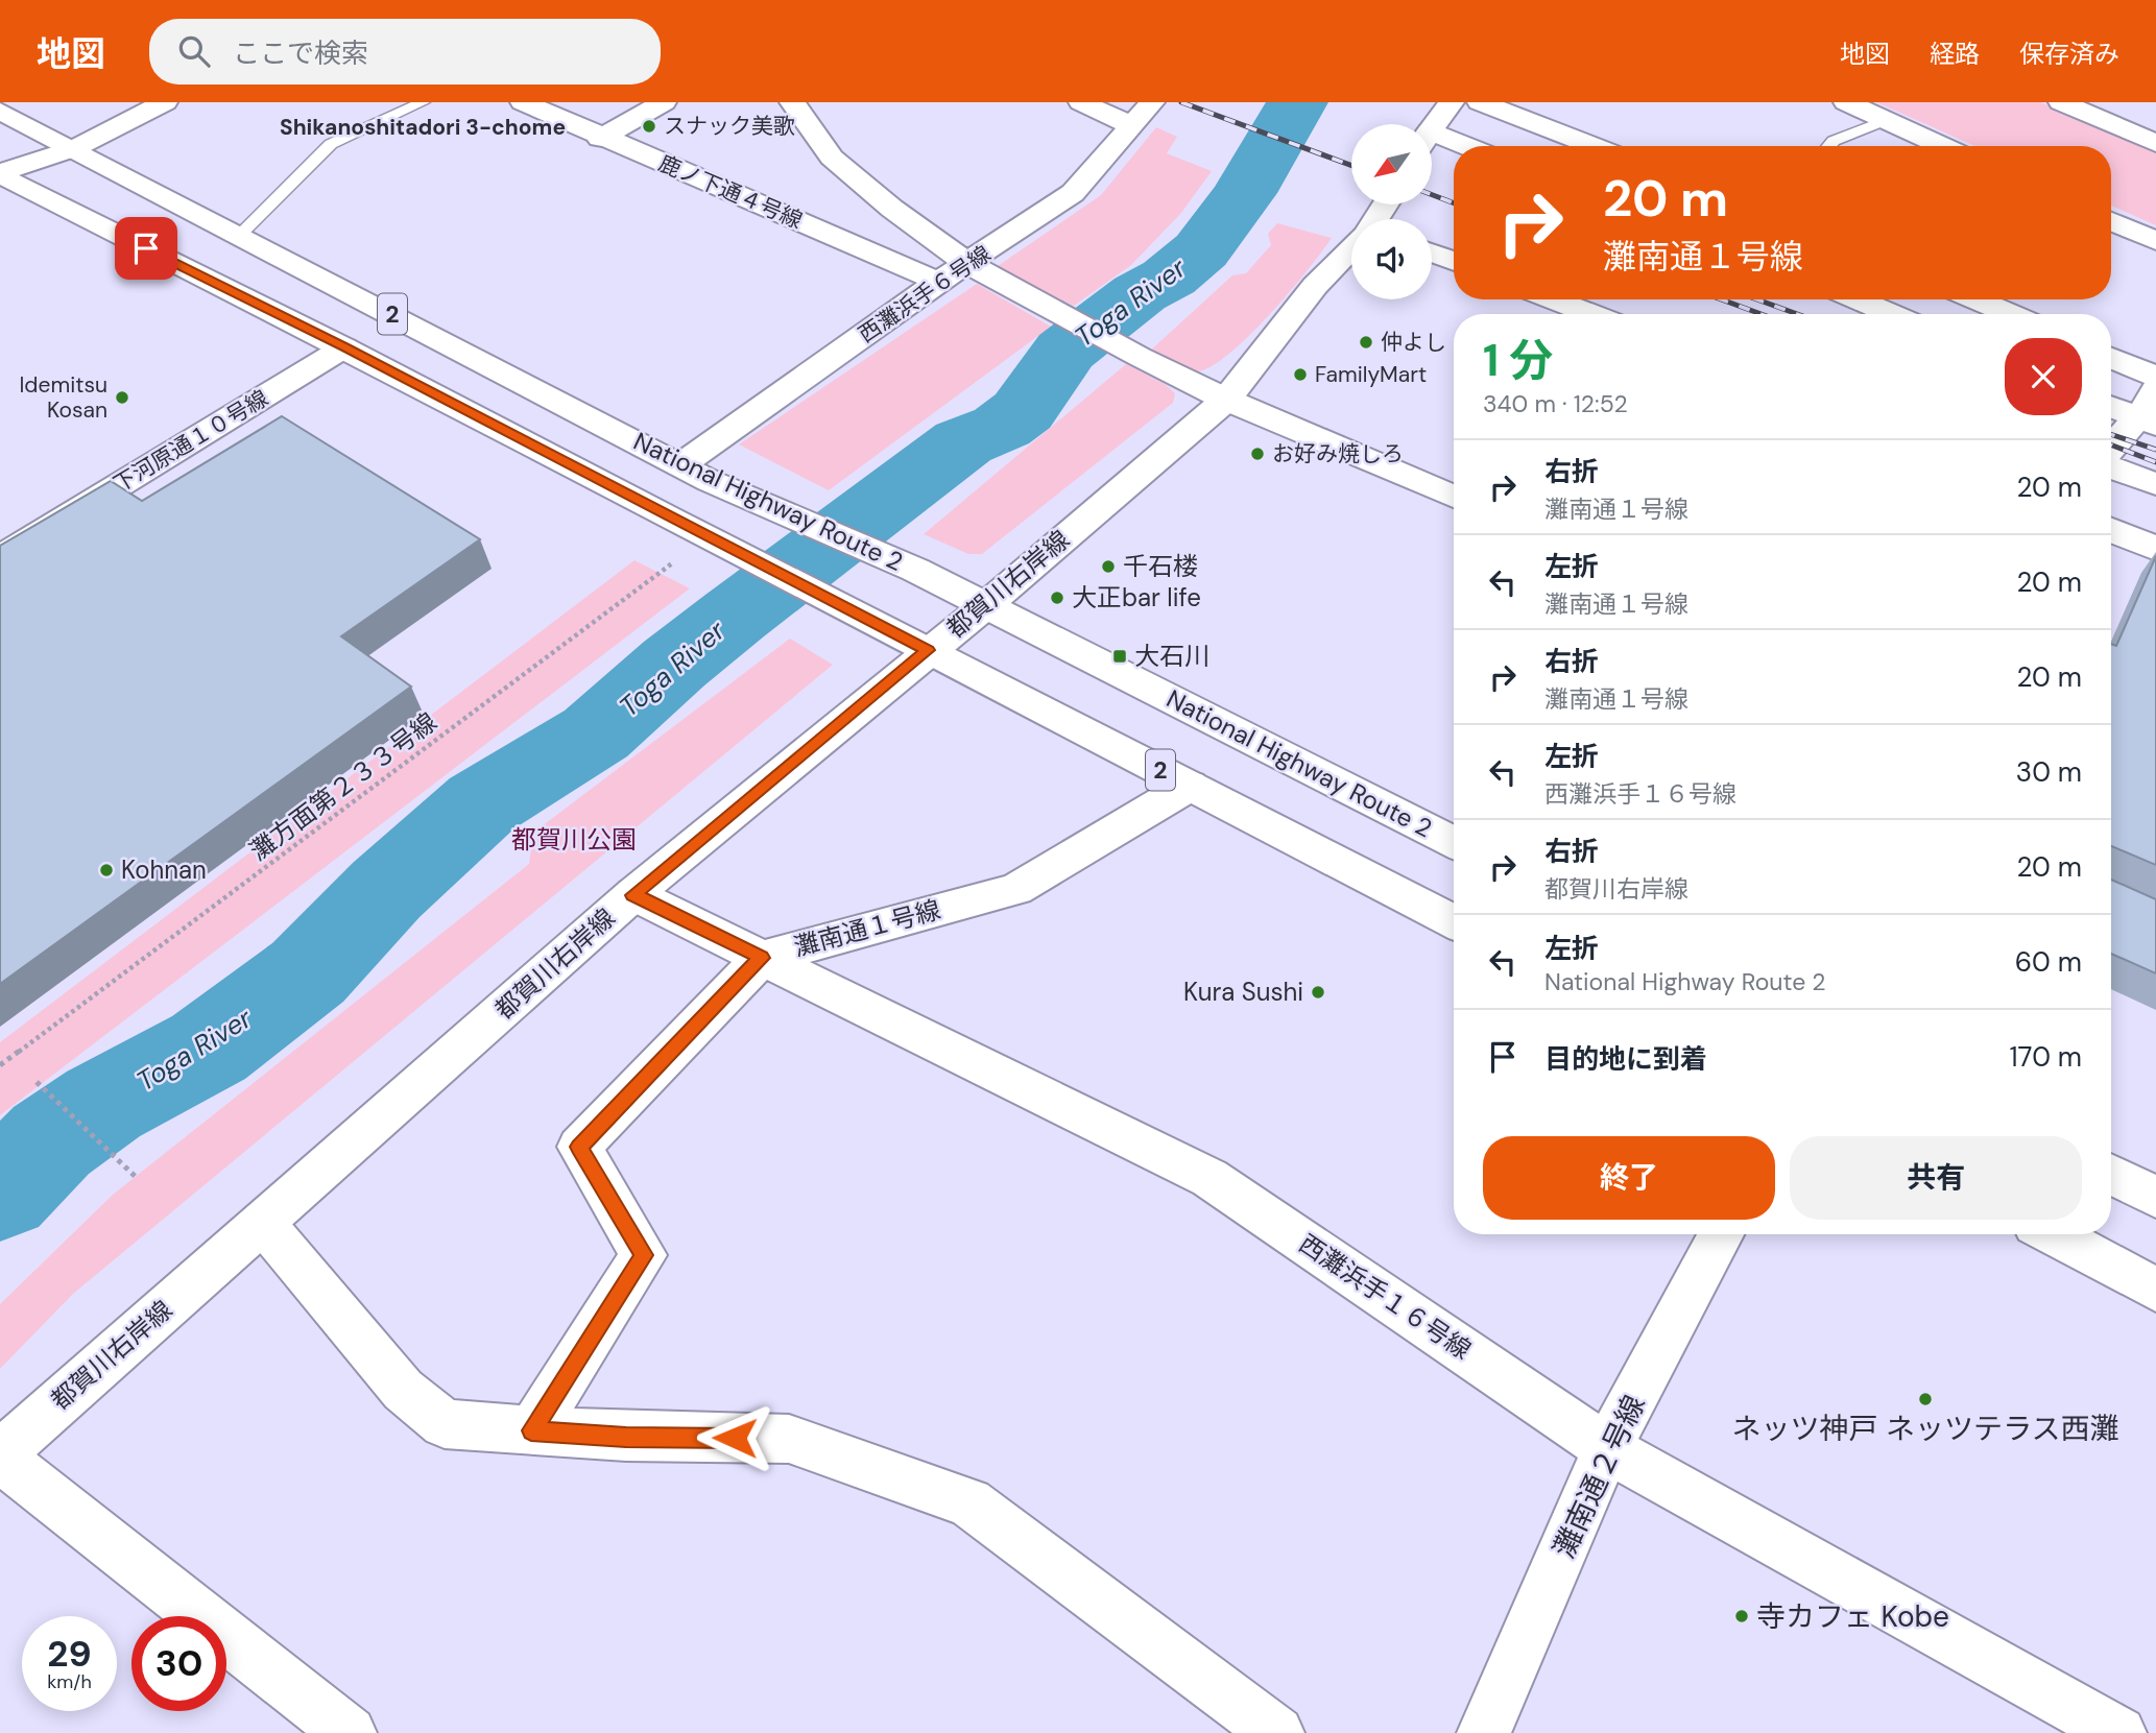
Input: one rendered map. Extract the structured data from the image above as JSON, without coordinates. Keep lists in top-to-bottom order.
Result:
{
  "streets": {
    "main road": [
      "鹿ノ下通４号線",
      "西灘浜手６号線",
      "2",
      "下河原通１０号線",
      "National Highway Route 2",
      "都賀川右岸線",
      "灘南通１号線",
      "西灘浜手１６号線",
      "灘南通２号線"
    ],
    "path": ["灘方面第２３３号線"]
  },
  "crossings": [
    ["鹿ノ下通４号線", "西灘浜手６号線"],
    ["西灘浜手６号線", "National Highway Route 2"],
    ["2", "下河原通１０号線"],
    ["2", "都賀川右岸線"],
    ["2", "灘方面第２３３号線"],
    ["2", "灘南通１号線"],
    ["National Highway Route 2", "都賀川右岸線"],
    ["都賀川右岸線", "西灘浜手１６号線"],
    ["灘南通１号線", "西灘浜手１６号線"],
    ["西灘浜手１６号線", "灘南通２号線"]
  ],
  "districts": ["Shikanoshitadori 3-chome"],
  "water": ["Toga River"],
  "parks": ["都賀川公園"],
  "places": {
    "other": [
      "スナック美歌",
      "仲よし",
      "FamilyMart",
      "Idemitsu Kosan",
      "お好み焼しろ",
      "千石楼",
      "大正bar life",
      "Kohnan",
      "Kura Sushi",
      "ネッツ神戸 ネッツテラス西灘",
      "寺カフェ Kobe"
    ],
    "transit": ["大石川"]
  },
  "north": "bottom left",
  "page": {
    "header": "地図",
    "search": "ここで検索",
    "nav": ["地図", "経路", "保存済み"],
    "turn": ["20 m", "灘南通１号線"],
    "heading": ["1 分", "340 m · 12:52"],
    "list": [
      {
        "name": "右折",
        "note": "灘南通１号線",
        "value": "20 m"
      },
      {
        "name": "左折",
        "note": "灘南通１号線",
        "value": "20 m"
      },
      {
        "name": "右折",
        "note": "灘南通１号線",
        "value": "20 m"
      },
      {
        "name": "左折",
        "note": "西灘浜手１６号線",
        "value": "30 m"
      },
      {
        "name": "右折",
        "note": "都賀川右岸線",
        "value": "20 m"
      },
      {
        "name": "左折",
        "note": "National Highway Route 2",
        "value": "60 m"
      },
      {
        "name": "目的地に到着",
        "value": "170 m"
      }
    ],
    "buttons": ["終了", "共有"],
    "speed": "29 km/h",
    "limit": "30"
  }
}
